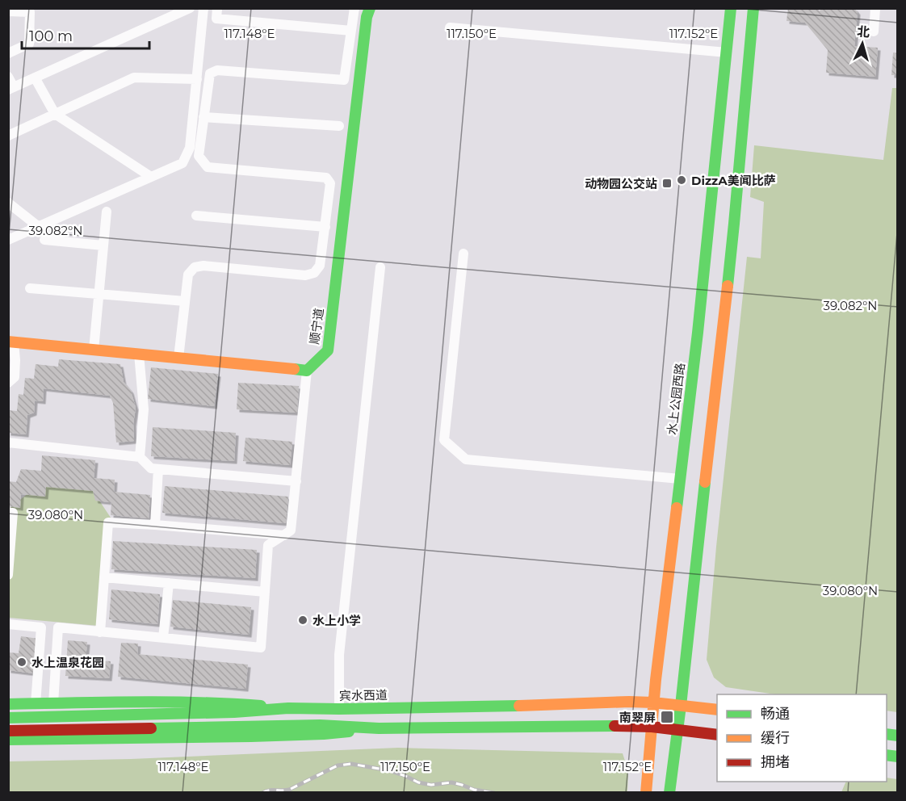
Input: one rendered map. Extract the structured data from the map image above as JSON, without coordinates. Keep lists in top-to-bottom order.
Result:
{
  "streets": {
    "main road": ["顺宁道", "水上公园西路", "宾水西道"]
  },
  "crossings": [
    ["水上公园西路", "宾水西道"]
  ],
  "places": {
    "other": ["DizzA美闻比萨", "水上小学", "水上温泉花园"],
    "transit": ["动物园公交站", "南翠屏"]
  },
  "legend": ["畅通", "缓行", "拥堵"],
  "scale_bar": "100 m",
  "north": "top",
  "coordinates": [
    "117.148°E",
    "117.150°E",
    "117.152°E",
    "39.082°N",
    "39.080°N"
  ]
}
